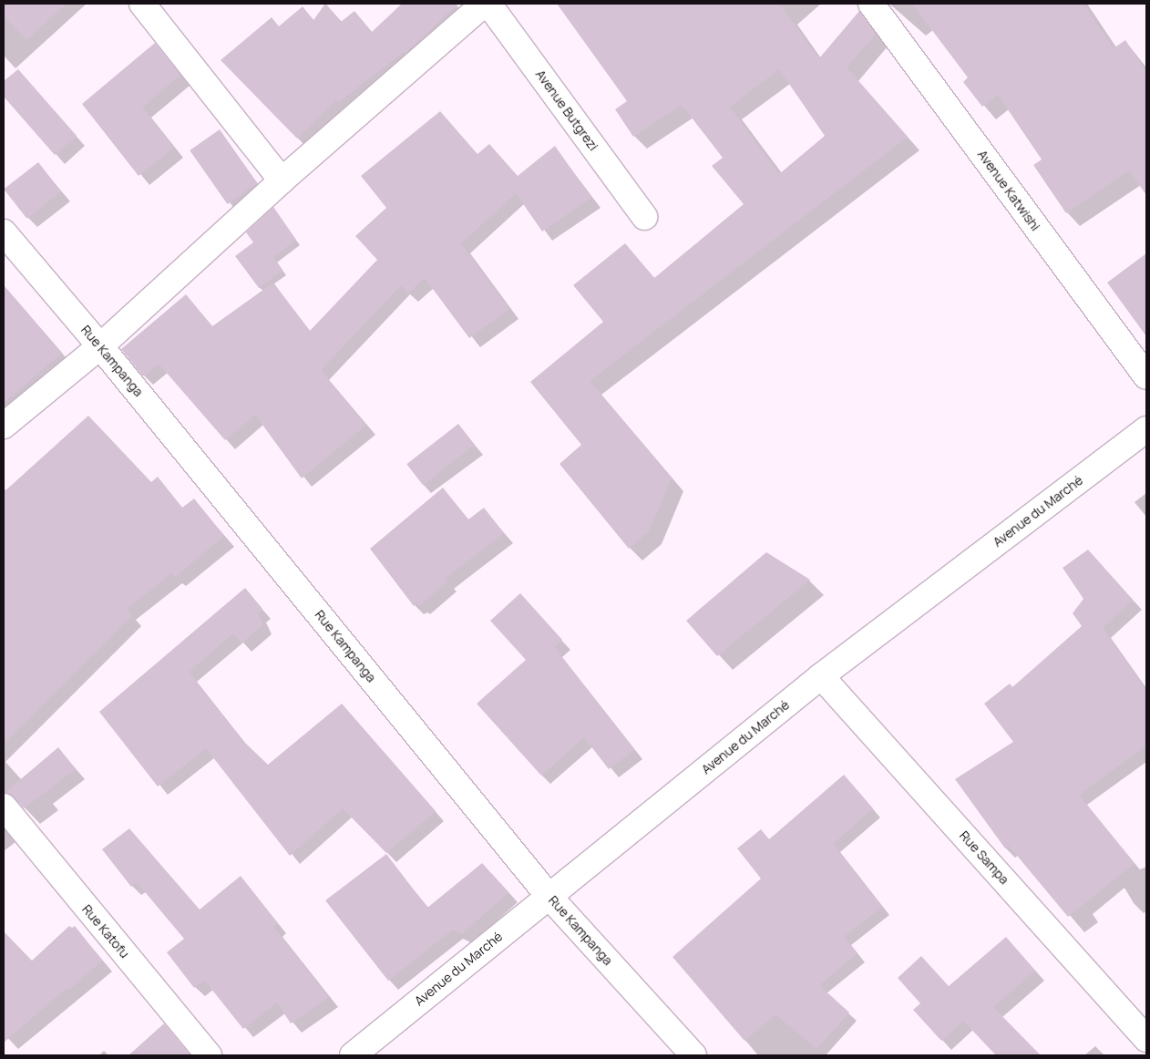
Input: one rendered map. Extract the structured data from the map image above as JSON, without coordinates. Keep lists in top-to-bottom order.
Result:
{
  "streets": {
    "street": [
      "Avenue Butgrezi",
      "Avenue Katwishi",
      "Rue Kampanga",
      "Avenue du Marché",
      "Rue Sampa",
      "Rue Katofu"
    ]
  },
  "crossings": [
    ["Rue Kampanga", "Avenue du Marché"],
    ["Avenue du Marché", "Rue Sampa"]
  ]
}
